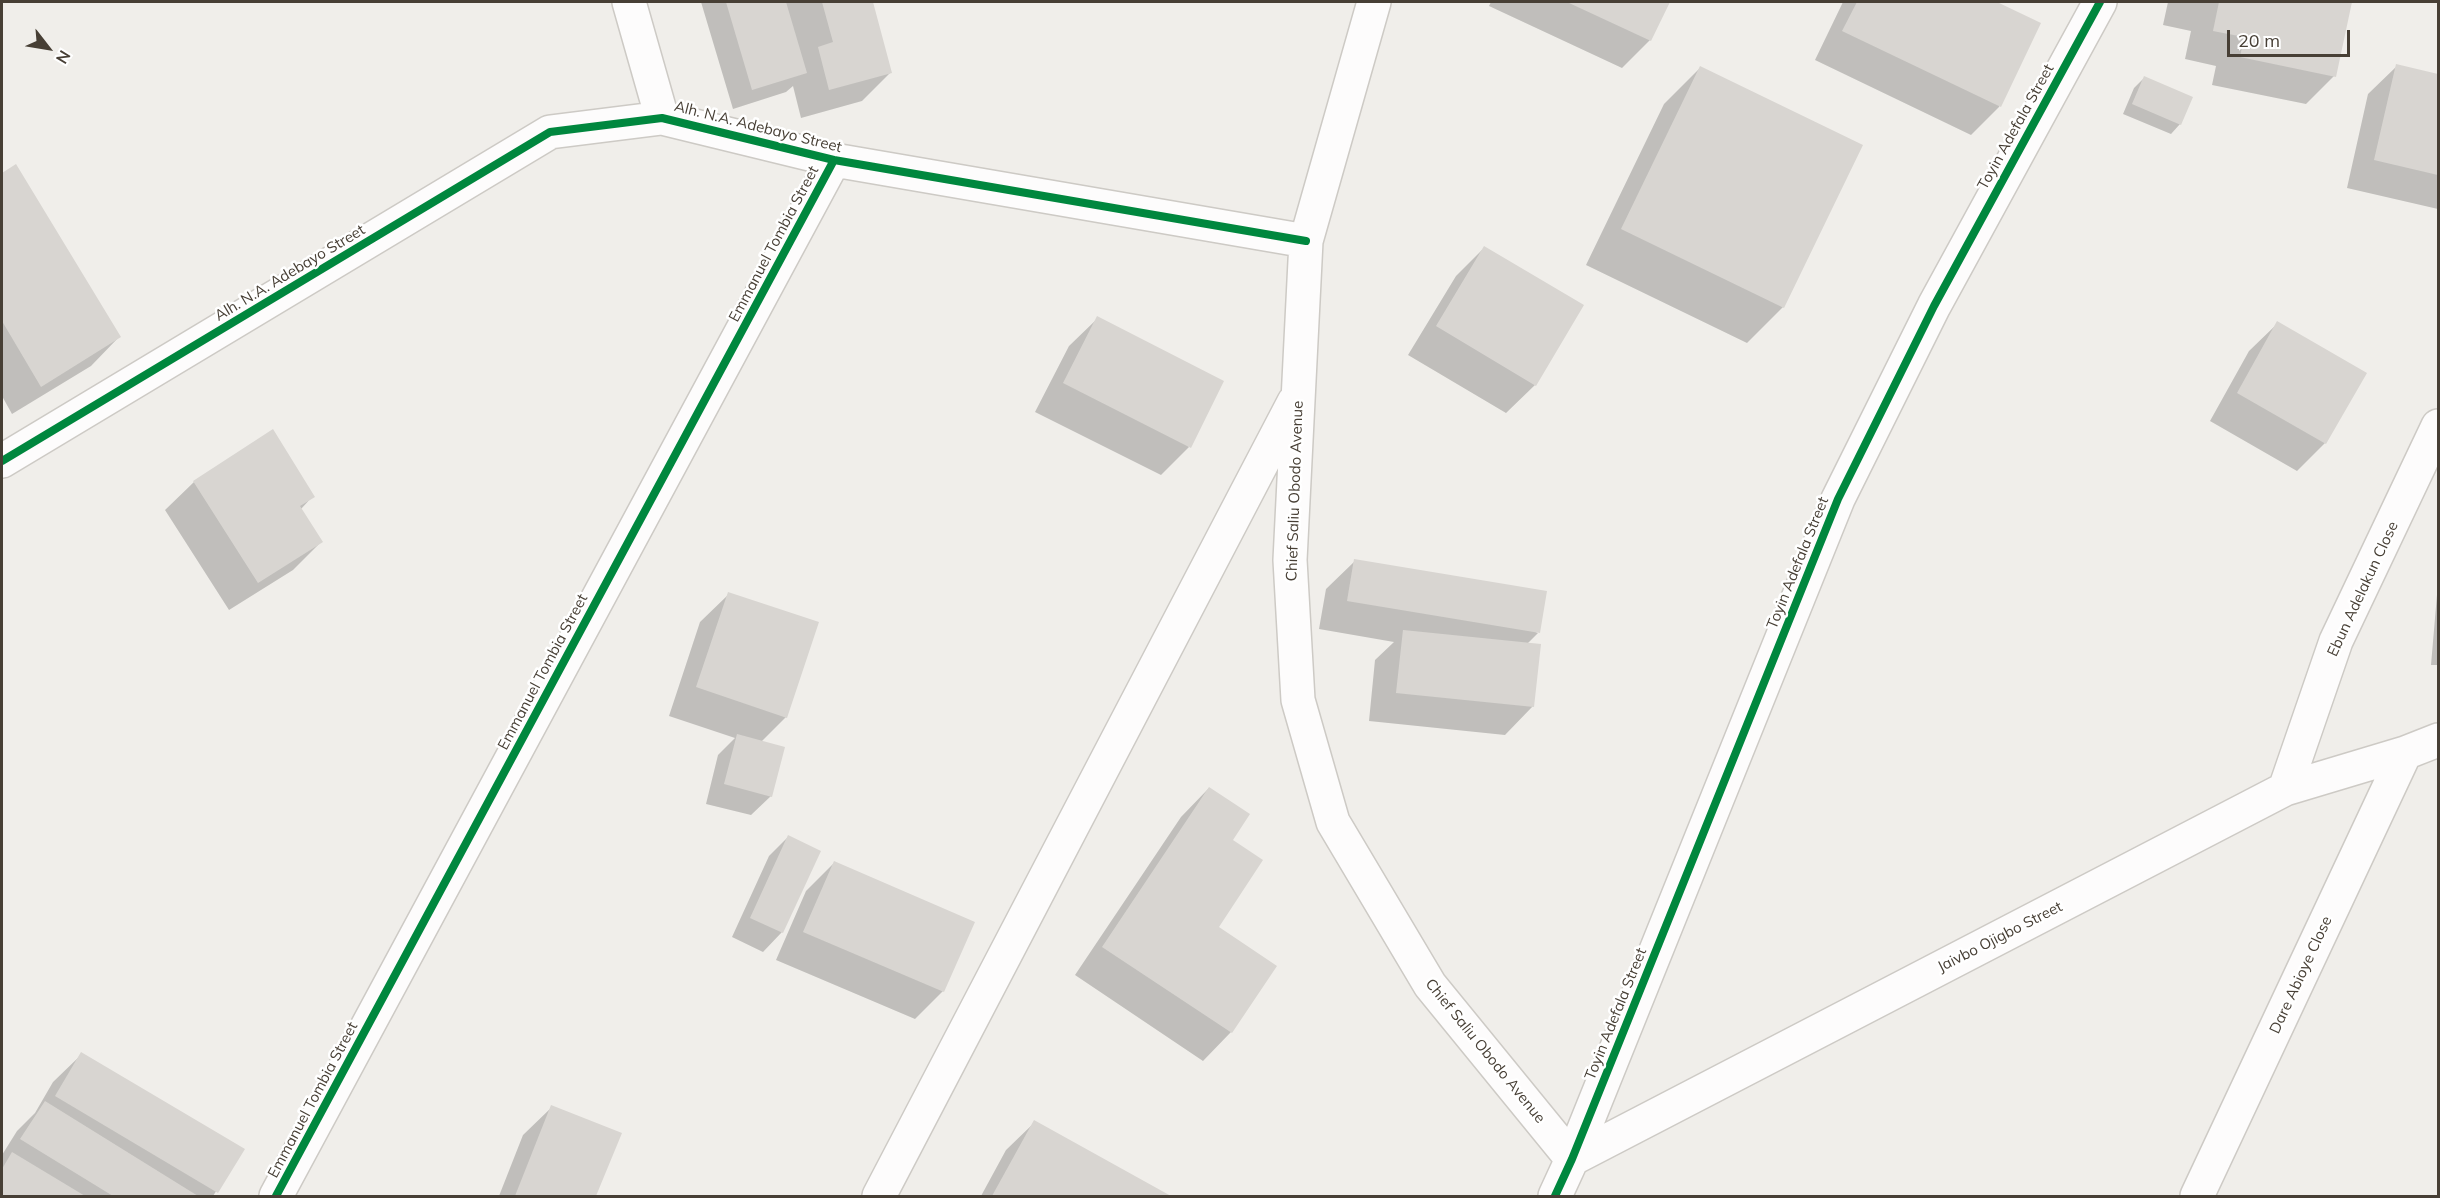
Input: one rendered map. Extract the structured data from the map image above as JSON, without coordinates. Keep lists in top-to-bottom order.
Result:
{
  "streets": {
    "street": [
      "Alh. N.A. Adebayo Street",
      "Toyin Adefala Street",
      "Emmanuel Tombia Street",
      "Chief Saliu Obodo Avenue",
      "Ebun Adelakun Close",
      "Jaivbo Ojigbo Street",
      "Dare Abioye Close"
    ]
  },
  "crossings": [
    ["Alh. N.A. Adebayo Street", "Emmanuel Tombia Street"],
    ["Alh. N.A. Adebayo Street", "Chief Saliu Obodo Avenue"],
    ["Toyin Adefala Street", "Chief Saliu Obodo Avenue"],
    ["Toyin Adefala Street", "Jaivbo Ojigbo Street"],
    ["Chief Saliu Obodo Avenue", "Jaivbo Ojigbo Street"],
    ["Ebun Adelakun Close", "Jaivbo Ojigbo Street"],
    ["Jaivbo Ojigbo Street", "Dare Abioye Close"]
  ],
  "scale_bar": "20 m",
  "north": "bottom right"
}
